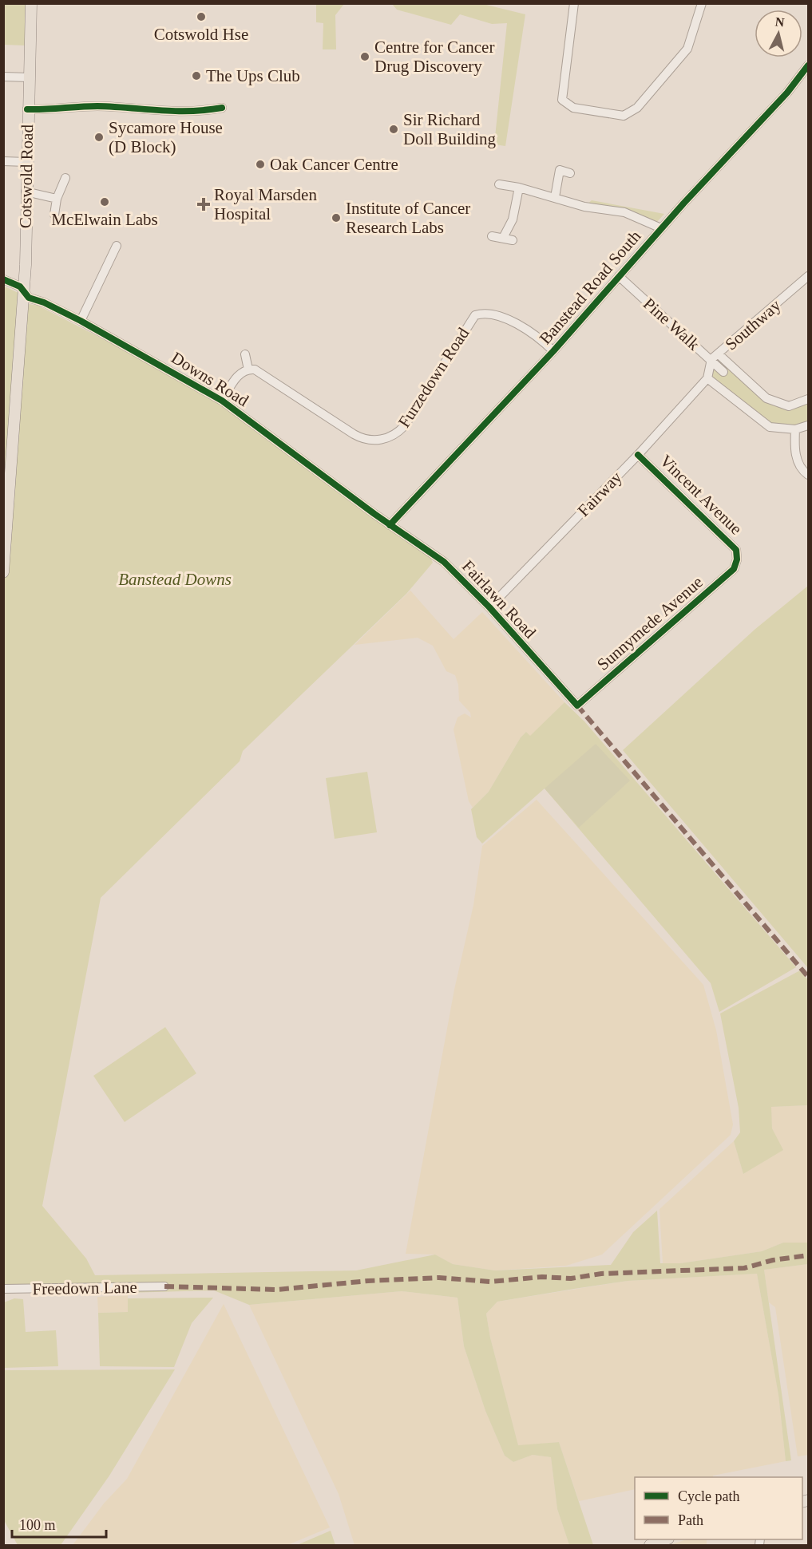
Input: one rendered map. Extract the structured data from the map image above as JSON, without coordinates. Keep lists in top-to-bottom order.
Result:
{
  "streets": {
    "main road": ["Cotswold Road"],
    "street": [
      "Banstead Road South",
      "Pine Walk",
      "Southway",
      "Furzedown Road",
      "Downs Road",
      "Fairway",
      "Vincent Avenue",
      "Fairlawn Road",
      "Sunnymede Avenue",
      "Freedown Lane"
    ]
  },
  "crossings": [
    ["Cotswold Road", "Downs Road"],
    ["Banstead Road South", "Pine Walk"],
    ["Banstead Road South", "Furzedown Road"],
    ["Banstead Road South", "Downs Road"],
    ["Banstead Road South", "Fairlawn Road"],
    ["Pine Walk", "Southway"],
    ["Southway", "Fairway"],
    ["Downs Road", "Fairlawn Road"],
    ["Fairway", "Vincent Avenue"],
    ["Fairway", "Fairlawn Road"],
    ["Vincent Avenue", "Sunnymede Avenue"],
    ["Fairlawn Road", "Sunnymede Avenue"]
  ],
  "parks": ["Banstead Downs"],
  "places": {
    "other": [
      "Cotswold Hse",
      "Centre for Cancer Drug Discovery",
      "The Ups Club",
      "Sir Richard Doll Building",
      "Sycamore House (D Block)",
      "Oak Cancer Centre",
      "McElwain Labs",
      "Institute of Cancer Research Labs"
    ],
    "health": ["Royal Marsden Hospital"]
  },
  "legend": ["Cycle path", "Path"],
  "scale_bar": "100 m",
  "north": "top"
}
